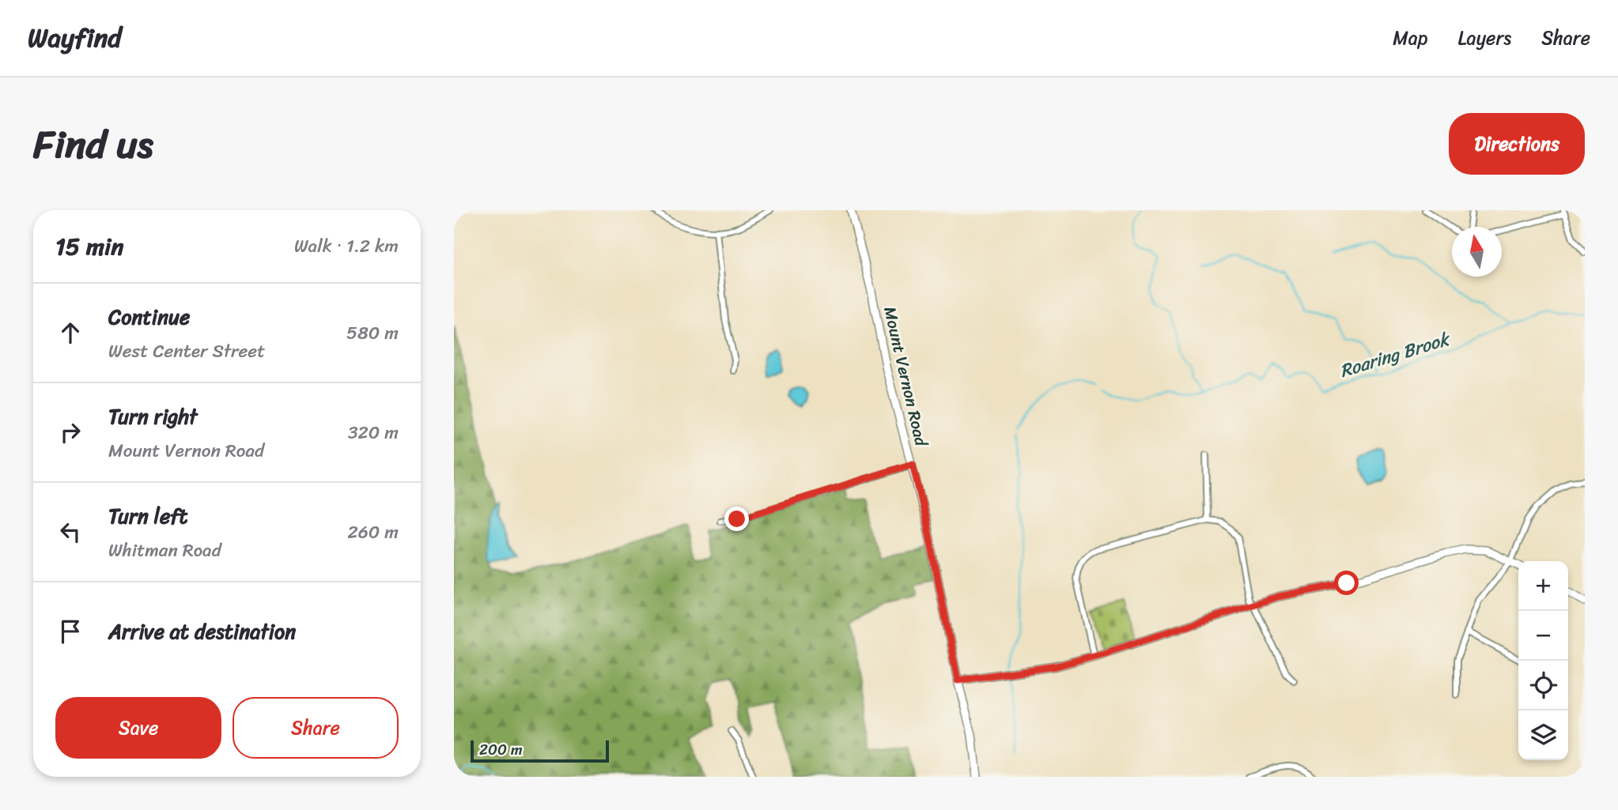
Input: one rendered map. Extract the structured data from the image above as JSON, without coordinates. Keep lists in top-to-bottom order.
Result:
{
  "streets": {
    "street": ["Mount Vernon Road"]
  },
  "water": ["Roaring Brook"],
  "scale_bar": "200 m",
  "north": "top",
  "page": {
    "header": "Wayfind",
    "nav": ["Map", "Layers", "Share"],
    "title": "Find us",
    "buttons": [
      "Directions",
      ["Save", "Share"]
    ],
    "heading": ["15 min", "Walk · 1.2 km"],
    "list": [
      ["Continue", "West Center Street", "580 m"],
      ["Turn right", "Mount Vernon Road", "320 m"],
      ["Turn left", "Whitman Road", "260 m"],
      "Arrive at destination"
    ],
    "map_buttons": ["+", "−"],
    "scale": "200 m"
  }
}
